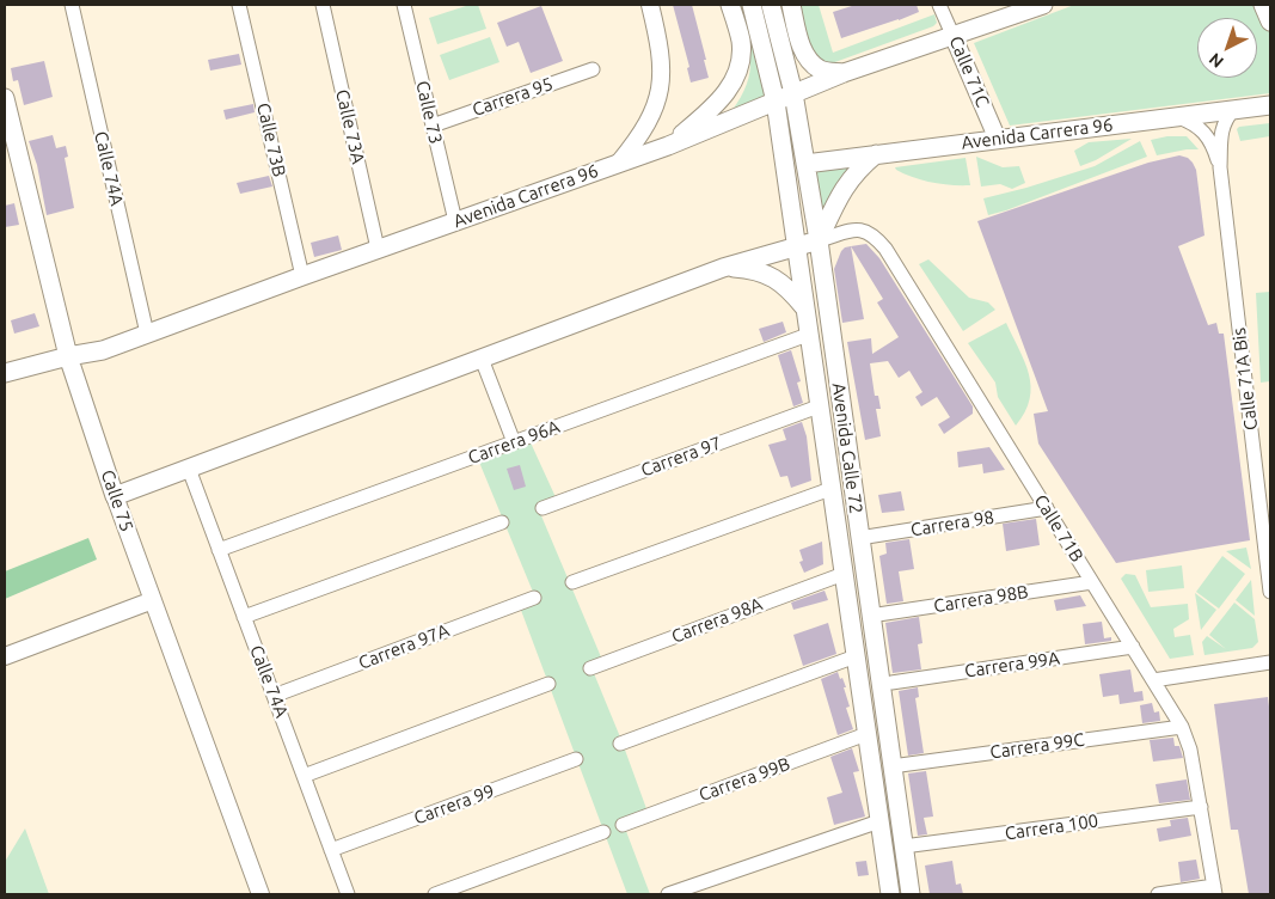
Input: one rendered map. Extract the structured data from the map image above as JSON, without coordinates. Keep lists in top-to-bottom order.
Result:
{
  "streets": {
    "main road": ["Avenida Carrera 96", "Avenida Calle 72", "Calle 75"],
    "street": [
      "Calle 71C",
      "Carrera 95",
      "Calle 73",
      "Calle 73A",
      "Calle 73B",
      "Calle 74A",
      "Calle 71A Bis",
      "Carrera 96A",
      "Carrera 97",
      "Carrera 98",
      "Calle 71B",
      "Carrera 98B",
      "Carrera 98A",
      "Carrera 97A",
      "Carrera 99A",
      "Carrera 99C",
      "Carrera 99B",
      "Carrera 99",
      "Carrera 100"
    ]
  },
  "crossings": [
    ["Calle 71C", "Avenida Carrera 96"],
    ["Carrera 95", "Calle 73"],
    ["Calle 73", "Avenida Carrera 96"],
    ["Calle 73A", "Avenida Carrera 96"],
    ["Avenida Carrera 96", "Calle 73B"],
    ["Avenida Carrera 96", "Calle 74A"],
    ["Avenida Carrera 96", "Calle 71A Bis"],
    ["Avenida Carrera 96", "Avenida Calle 72"],
    ["Avenida Carrera 96", "Calle 75"],
    ["Calle 74A", "Carrera 96A"],
    ["Calle 74A", "Carrera 97A"],
    ["Calle 74A", "Carrera 99"],
    ["Carrera 96A", "Avenida Calle 72"],
    ["Avenida Calle 72", "Carrera 97"],
    ["Avenida Calle 72", "Carrera 98"],
    ["Avenida Calle 72", "Calle 71B"],
    ["Avenida Calle 72", "Carrera 98B"],
    ["Avenida Calle 72", "Carrera 98A"],
    ["Avenida Calle 72", "Carrera 99C"],
    ["Avenida Calle 72", "Carrera 99B"],
    ["Avenida Calle 72", "Carrera 100"],
    ["Carrera 98", "Calle 71B"],
    ["Calle 71B", "Carrera 98B"],
    ["Calle 71B", "Carrera 99A"],
    ["Calle 71B", "Carrera 99C"],
    ["Calle 71B", "Carrera 100"]
  ],
  "north": "bottom left"
}
